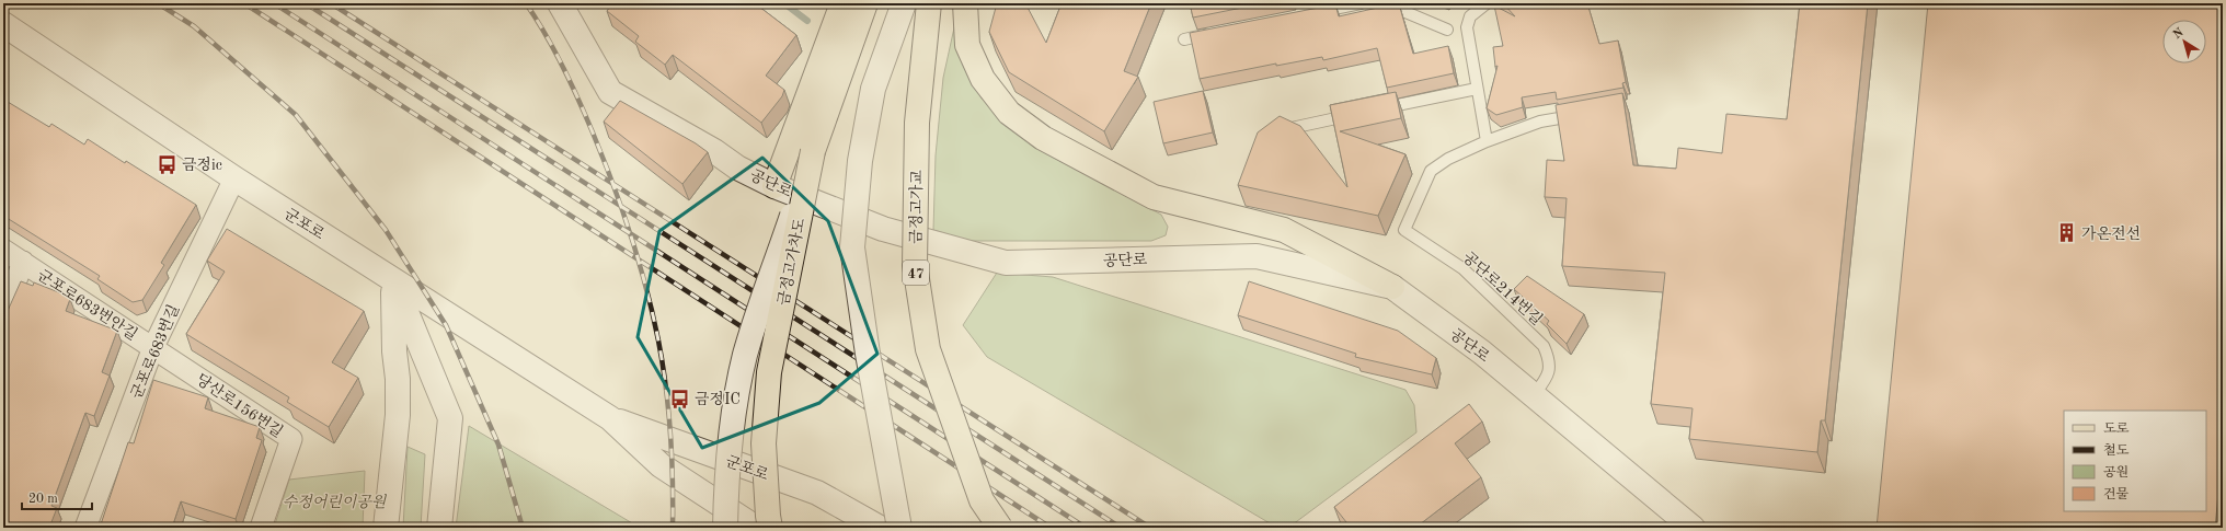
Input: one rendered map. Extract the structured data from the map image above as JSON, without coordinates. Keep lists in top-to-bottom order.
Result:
{
  "streets": {
    "main road": ["금정고가교", "금정고가차도", "47"],
    "street": [
      "공단로",
      "군포로",
      "군포로683번안길",
      "군포로683번길",
      "당산로156번길"
    ],
    "lane": ["공단로214번길"]
  },
  "crossings": [
    ["공단로", "공단로214번길"],
    ["군포로", "군포로683번길"],
    ["군포로683번안길", "군포로683번길"],
    ["군포로683번안길", "당산로156번길"],
    ["군포로683번길", "당산로156번길"]
  ],
  "parks": ["수정어린이공원"],
  "places": {
    "bus stop": ["금정ic", "금정IC"],
    "building": ["가온전선"]
  },
  "legend": [
    "도로",
    "철도",
    "공원",
    "건물"
  ],
  "scale_bar": "20 m",
  "north": "top left"
}
